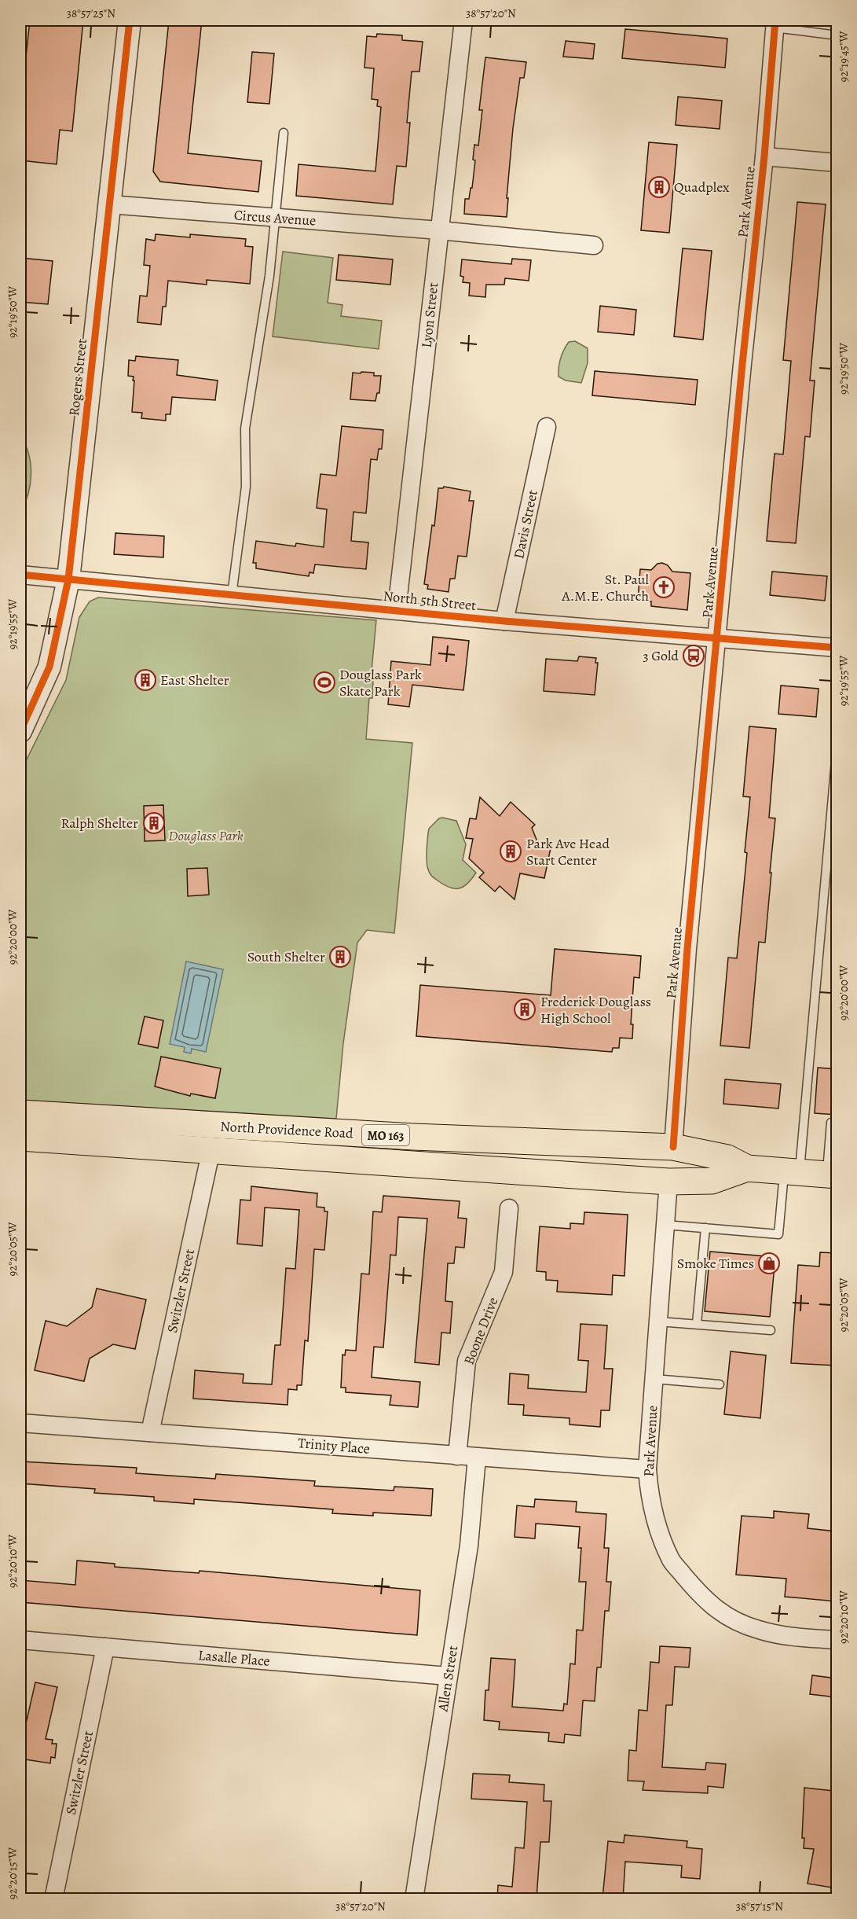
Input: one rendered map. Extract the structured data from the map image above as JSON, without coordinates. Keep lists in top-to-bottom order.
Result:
{
  "streets": {
    "main road": ["North Providence Road", "MO 163"],
    "street": [
      "Park Avenue",
      "Circus Avenue",
      "Lyon Street",
      "Rogers Street",
      "Davis Street",
      "North 5th Street",
      "Switzler Street",
      "Boone Drive",
      "Trinity Place",
      "Lasalle Place",
      "Allen Street"
    ]
  },
  "crossings": [
    ["Park Avenue", "North 5th Street"],
    ["Park Avenue", "North Providence Road"],
    ["Park Avenue", "Trinity Place"],
    ["Circus Avenue", "Lyon Street"],
    ["Circus Avenue", "Rogers Street"],
    ["Lyon Street", "North 5th Street"],
    ["Rogers Street", "North 5th Street"],
    ["Davis Street", "North 5th Street"],
    ["North Providence Road", "Switzler Street"],
    ["Switzler Street", "Trinity Place"],
    ["Switzler Street", "Lasalle Place"],
    ["Boone Drive", "Trinity Place"],
    ["Trinity Place", "Allen Street"],
    ["Lasalle Place", "Allen Street"]
  ],
  "parks": ["Douglass Park"],
  "places": {
    "building": [
      "Quadplex",
      "East Shelter",
      "Ralph Shelter",
      "Park Ave Head Start Center",
      "South Shelter",
      "Frederick Douglass High School"
    ],
    "church": ["St. Paul A.M.E. Church"],
    "bus stop": ["3 Gold"],
    "sports": ["Douglass Park Skate Park"],
    "shop": ["Smoke Times"]
  },
  "coordinates": [
    "38°57'25\"N",
    "38°57'20\"N",
    "92°19'45\"W",
    "92°19'50\"W",
    "92°19'55\"W",
    "92°20'00\"W",
    "92°20'05\"W",
    "92°20'10\"W",
    "92°20'15\"W",
    "38°57'15\"N"
  ]
}
